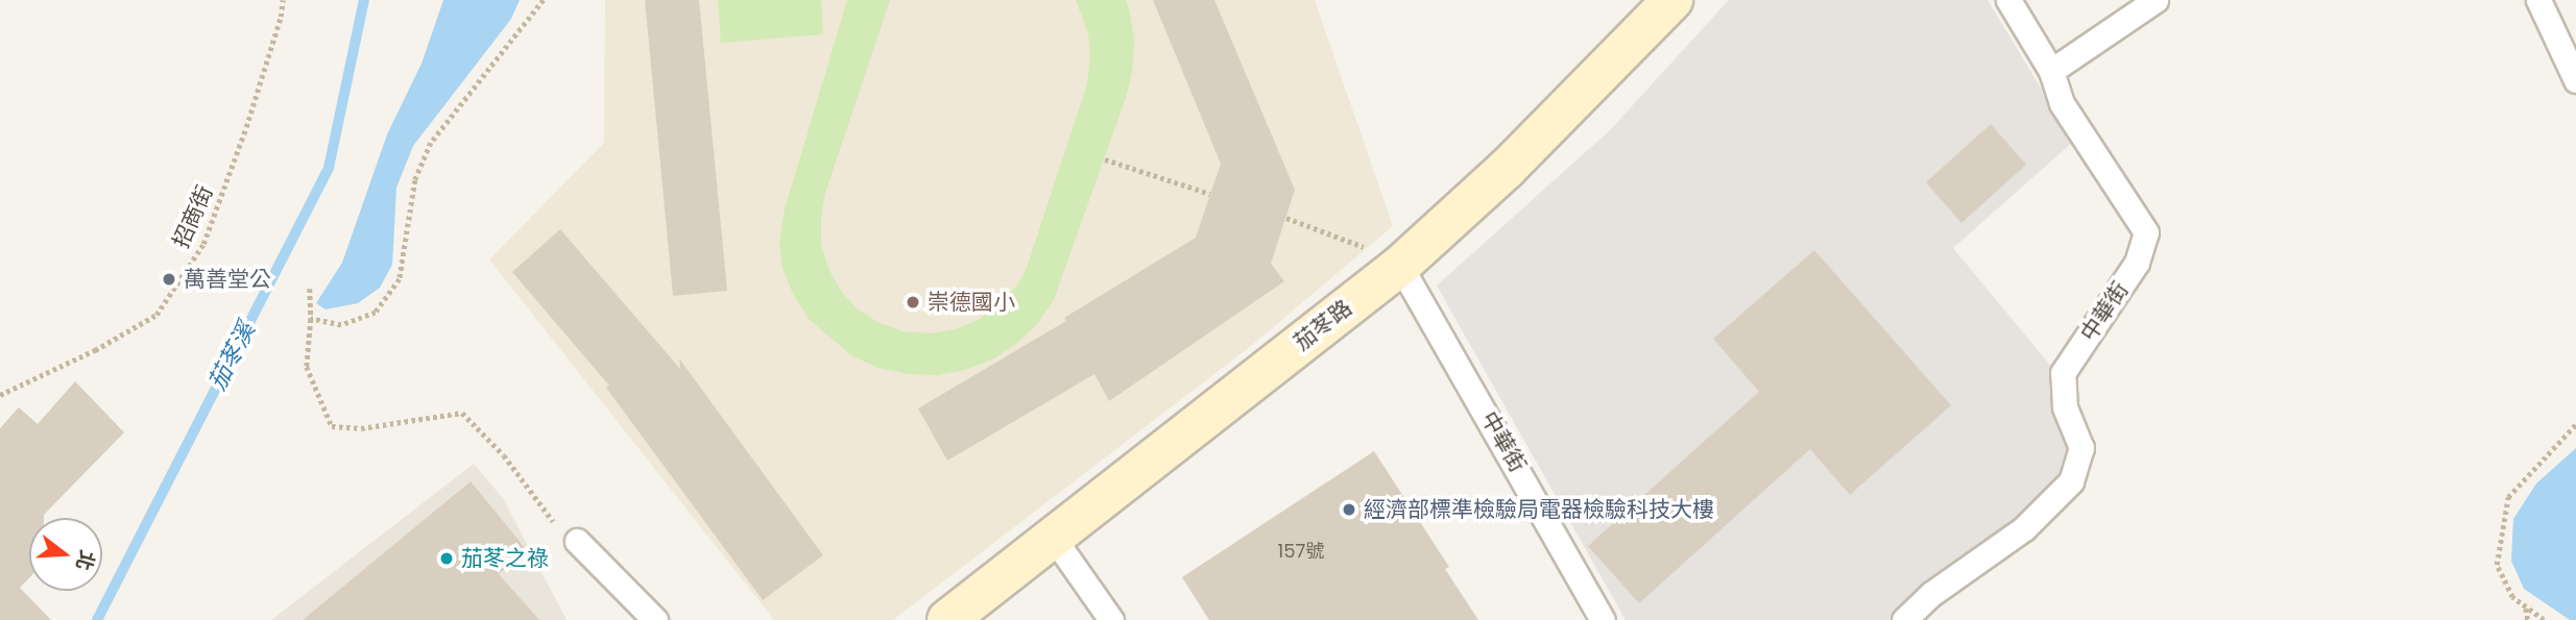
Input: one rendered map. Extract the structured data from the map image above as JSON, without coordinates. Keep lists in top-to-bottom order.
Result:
{
  "streets": {
    "street": ["茄苳路"],
    "lane": ["中華街"],
    "path": ["招商街"]
  },
  "crossings": [
    ["中華街", "茄苳路"]
  ],
  "water": ["茄苳溪"],
  "places": [
    "萬善堂公",
    "崇德國小",
    "經濟部標準檢驗局電器檢驗科技大樓",
    "茄苳之祿"
  ],
  "house_numbers": ["157號"],
  "north": "right"
}
